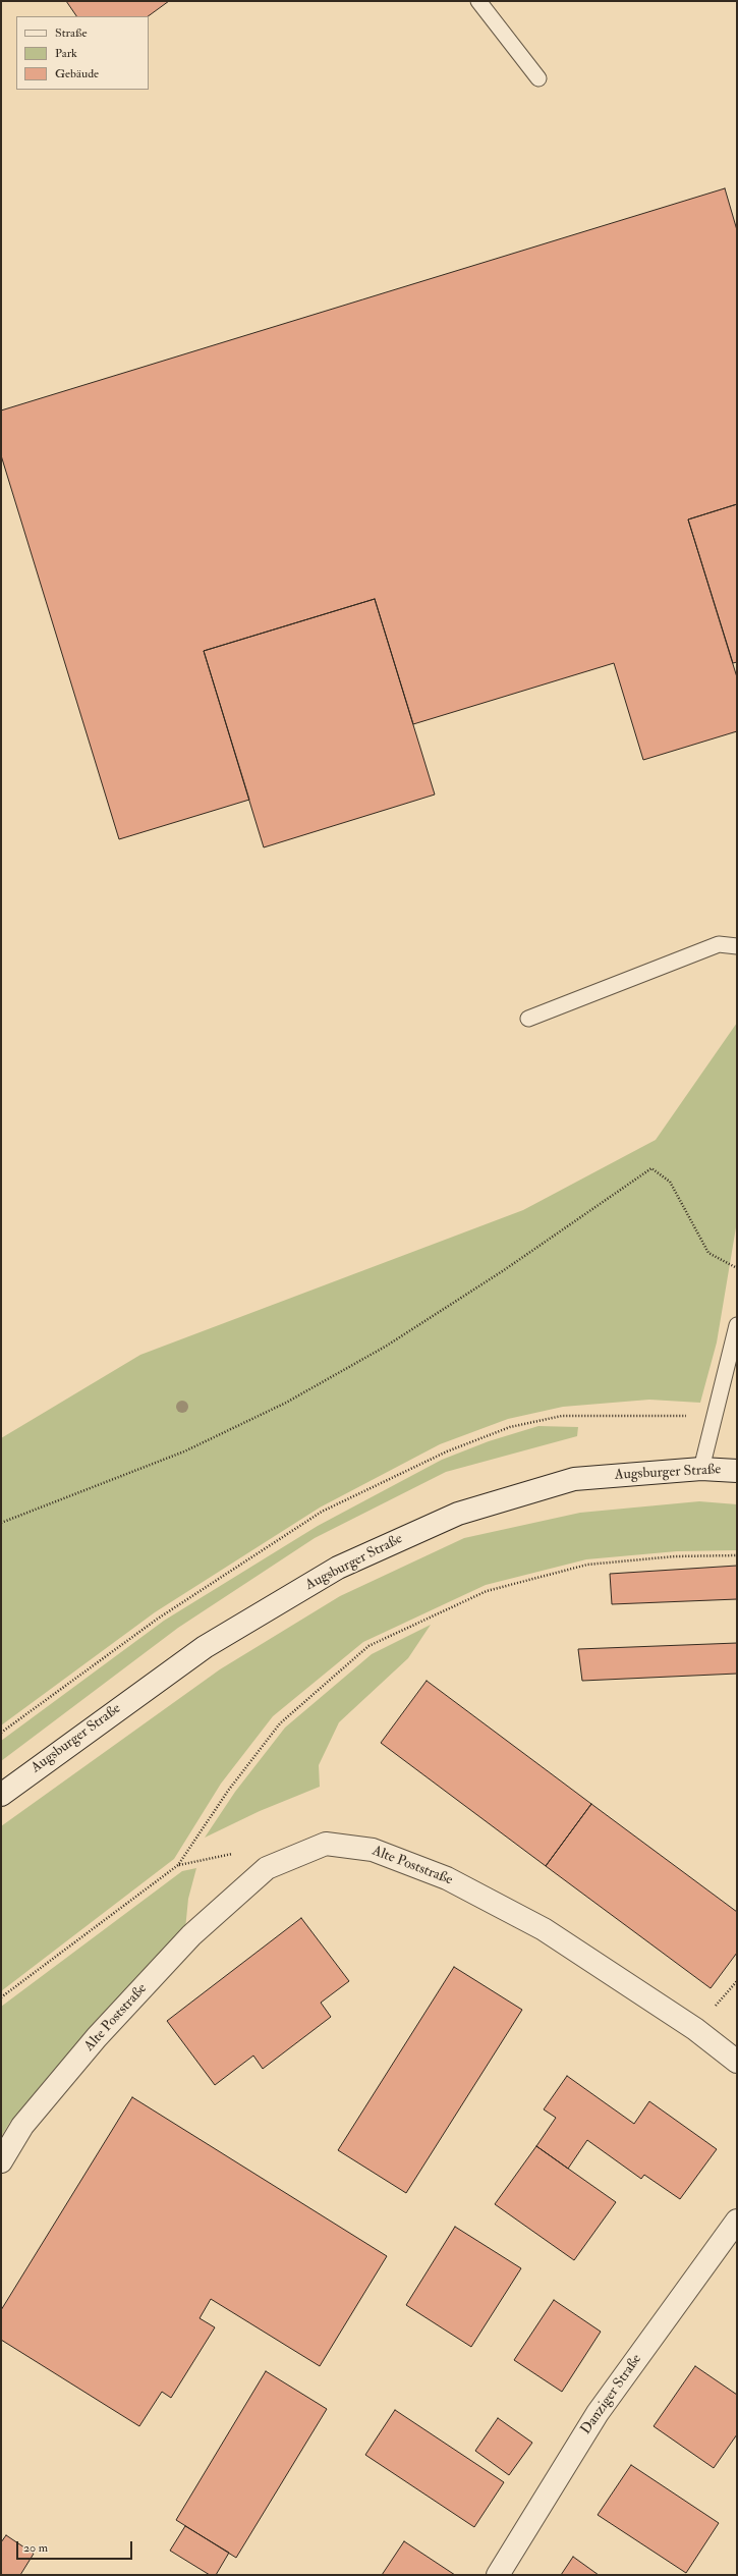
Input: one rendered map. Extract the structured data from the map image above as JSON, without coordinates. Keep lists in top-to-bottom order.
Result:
{
  "streets": {
    "street": ["Augsburger Straße", "Alte Poststraße", "Danziger Straße"]
  },
  "legend": ["Straße", "Park", "Gebäude"],
  "scale_bar": "20 m"
}
